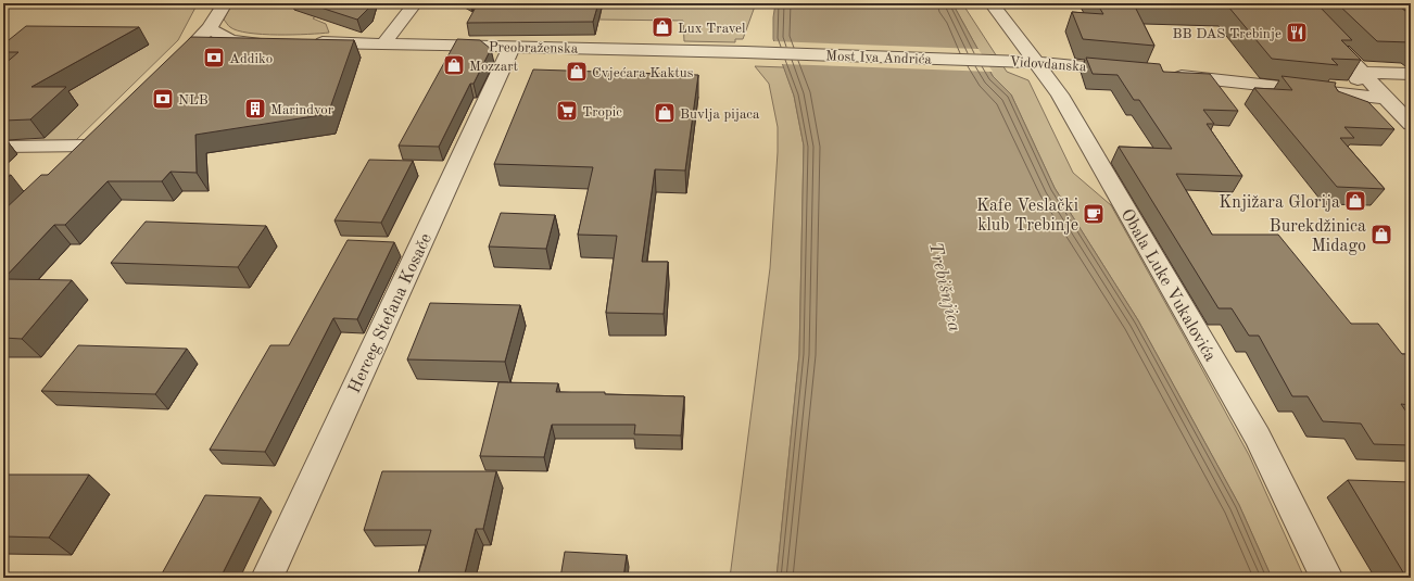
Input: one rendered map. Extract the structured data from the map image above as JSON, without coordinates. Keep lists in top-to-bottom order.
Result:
{
  "streets": {
    "street": [
      "Preobraženska",
      "Most Iva Andrića",
      "Vidovdanska",
      "Obala Luke Vukalovića",
      "Herceg Stefana Kosače"
    ]
  },
  "crossings": [
    ["Preobraženska", "Most Iva Andrića"],
    ["Preobraženska", "Herceg Stefana Kosače"],
    ["Most Iva Andrića", "Vidovdanska"],
    ["Vidovdanska", "Obala Luke Vukalovića"]
  ],
  "water": ["Trebišnjica"],
  "places": {
    "shop": [
      "Lux Travel",
      "Mozzart",
      "Cvjećara Kaktus",
      "Buvlja pijaca",
      "Knjižara Glorija",
      "Burekdžinica Midago"
    ],
    "restaurant": ["BB DAS Trebinje"],
    "bank": ["Addiko", "NLB"],
    "building": ["Marindvor"],
    "supermarket": ["Tropic"],
    "cafe": ["Kafe Veslački klub Trebinje"]
  }
}
